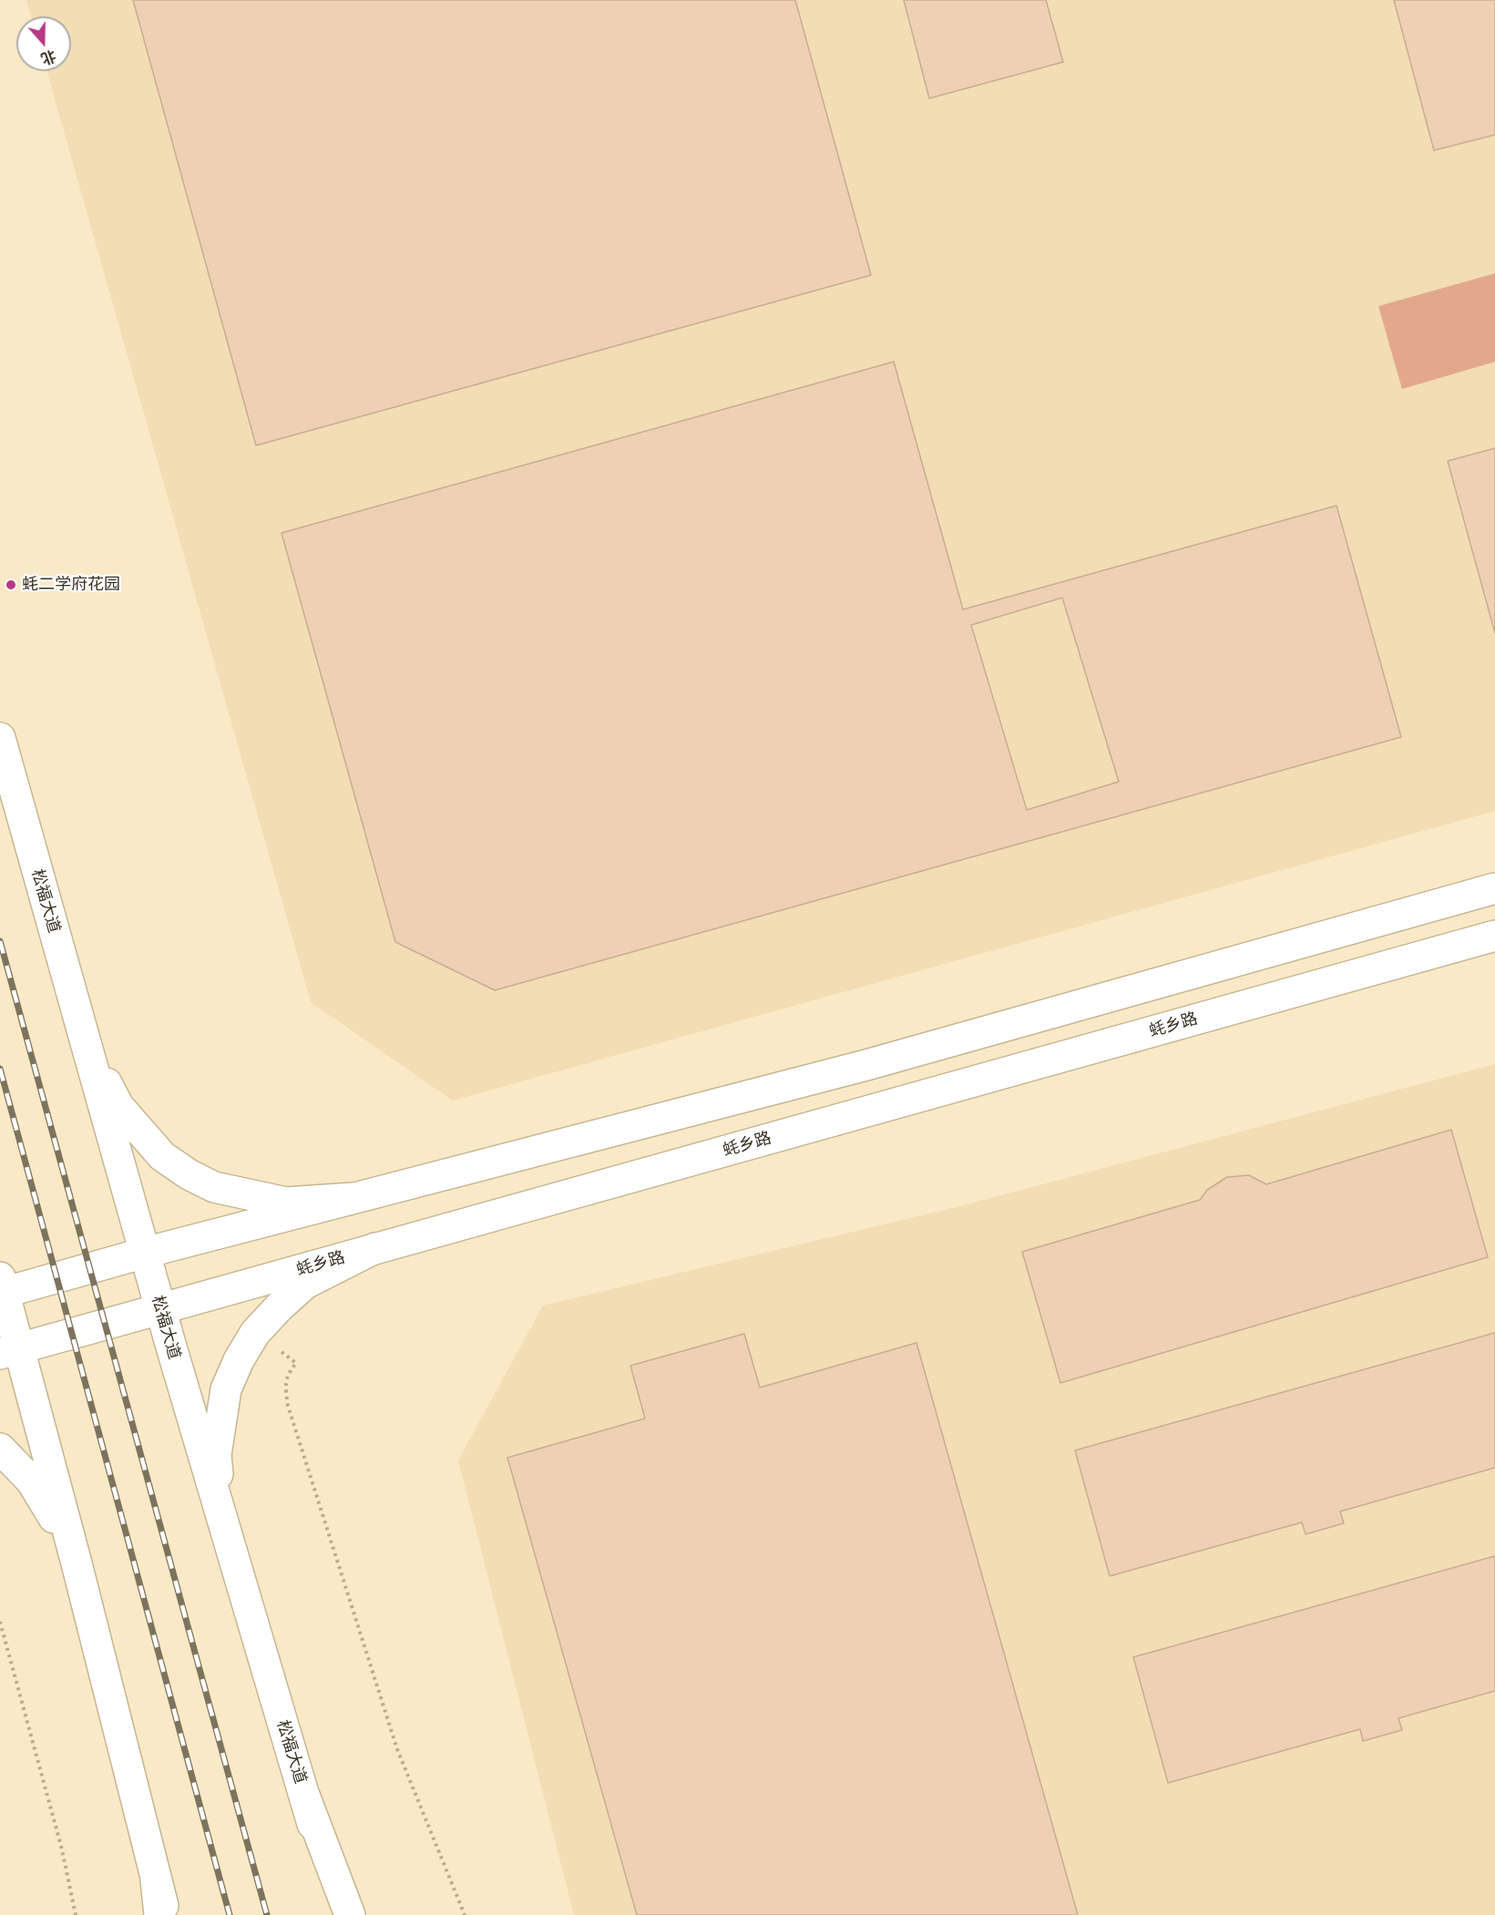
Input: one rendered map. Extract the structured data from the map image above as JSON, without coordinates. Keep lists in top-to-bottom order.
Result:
{
  "streets": {
    "main road": ["松福大道", "蚝乡路"]
  },
  "crossings": [
    ["松福大道", "蚝乡路"]
  ],
  "places": ["蚝二学府花园"],
  "north": "bottom"
}
